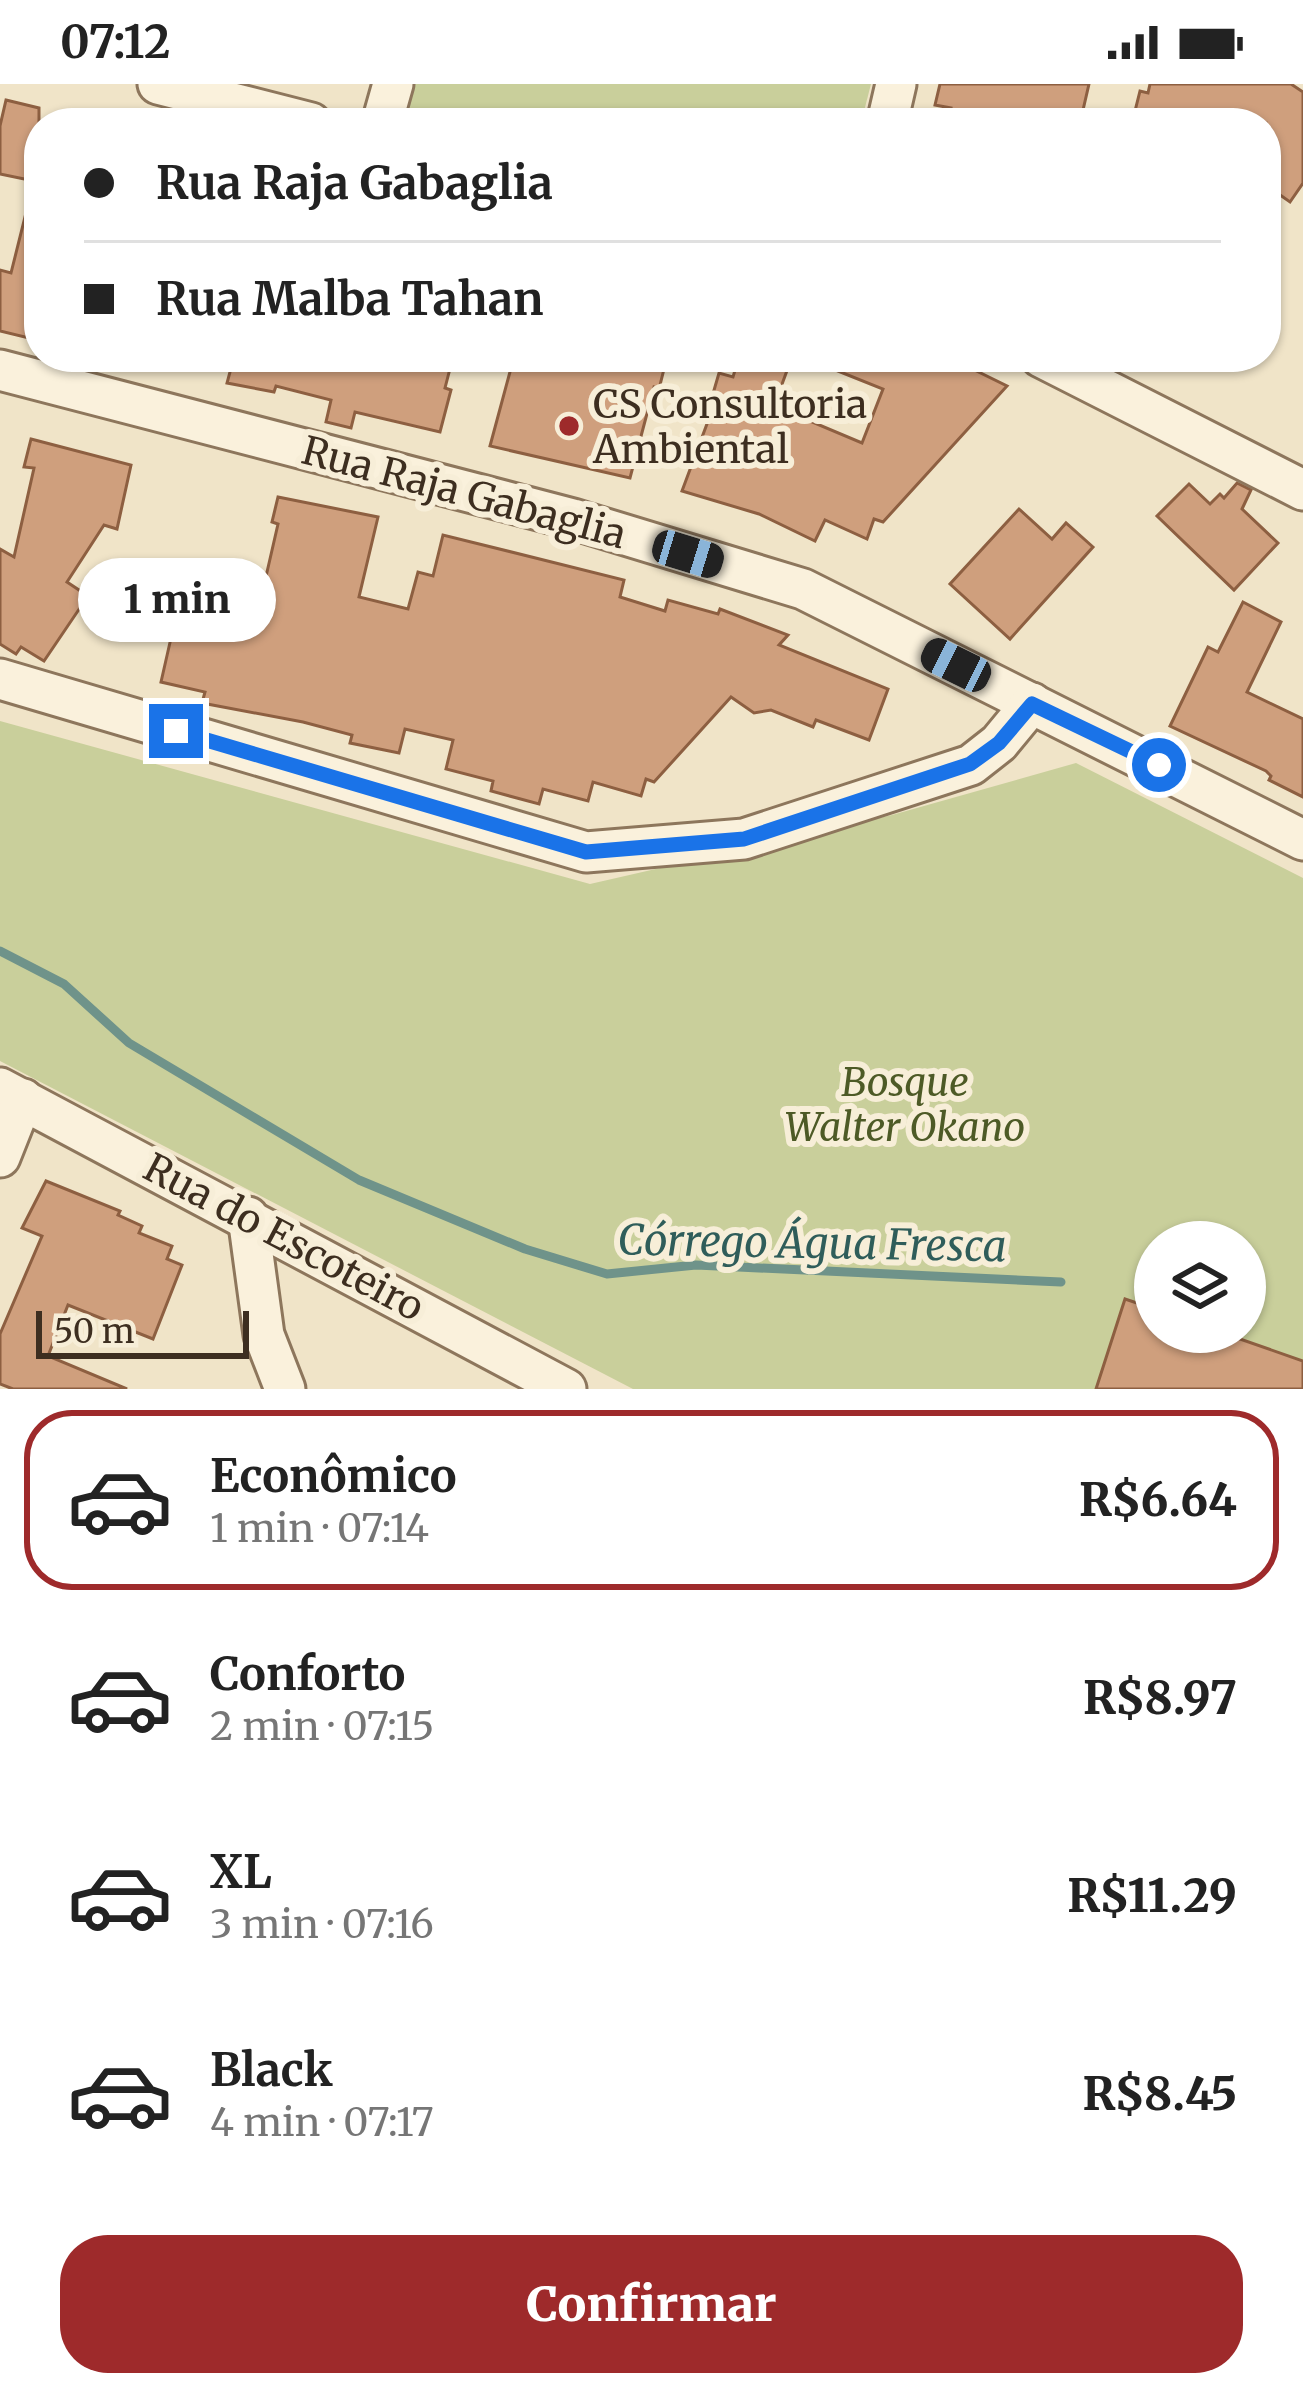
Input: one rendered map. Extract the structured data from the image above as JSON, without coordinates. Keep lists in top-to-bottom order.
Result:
{
  "streets": {
    "street": ["Rua Raja Gabaglia", "Rua do Escoteiro"]
  },
  "water": ["Córrego Água Fresca"],
  "parks": ["Bosque Walter Okano"],
  "places": ["CS Consultoria Ambiental"],
  "scale_bar": "50 m",
  "page": {
    "status": "07:12",
    "banner": ["Rua Raja Gabaglia", "Rua Malba Tahan"],
    "bubble": "1 min",
    "scale": "50 m",
    "list": [
      {
        "name": "Econômico",
        "note": "1 min · 07:14",
        "value": "R$6.64"
      },
      {
        "name": "Conforto",
        "note": "2 min · 07:15",
        "value": "R$8.97"
      },
      {
        "name": "XL",
        "note": "3 min · 07:16",
        "value": "R$11.29"
      },
      {
        "name": "Black",
        "note": "4 min · 07:17",
        "value": "R$8.45"
      }
    ],
    "buttons": "Confirmar"
  }
}
